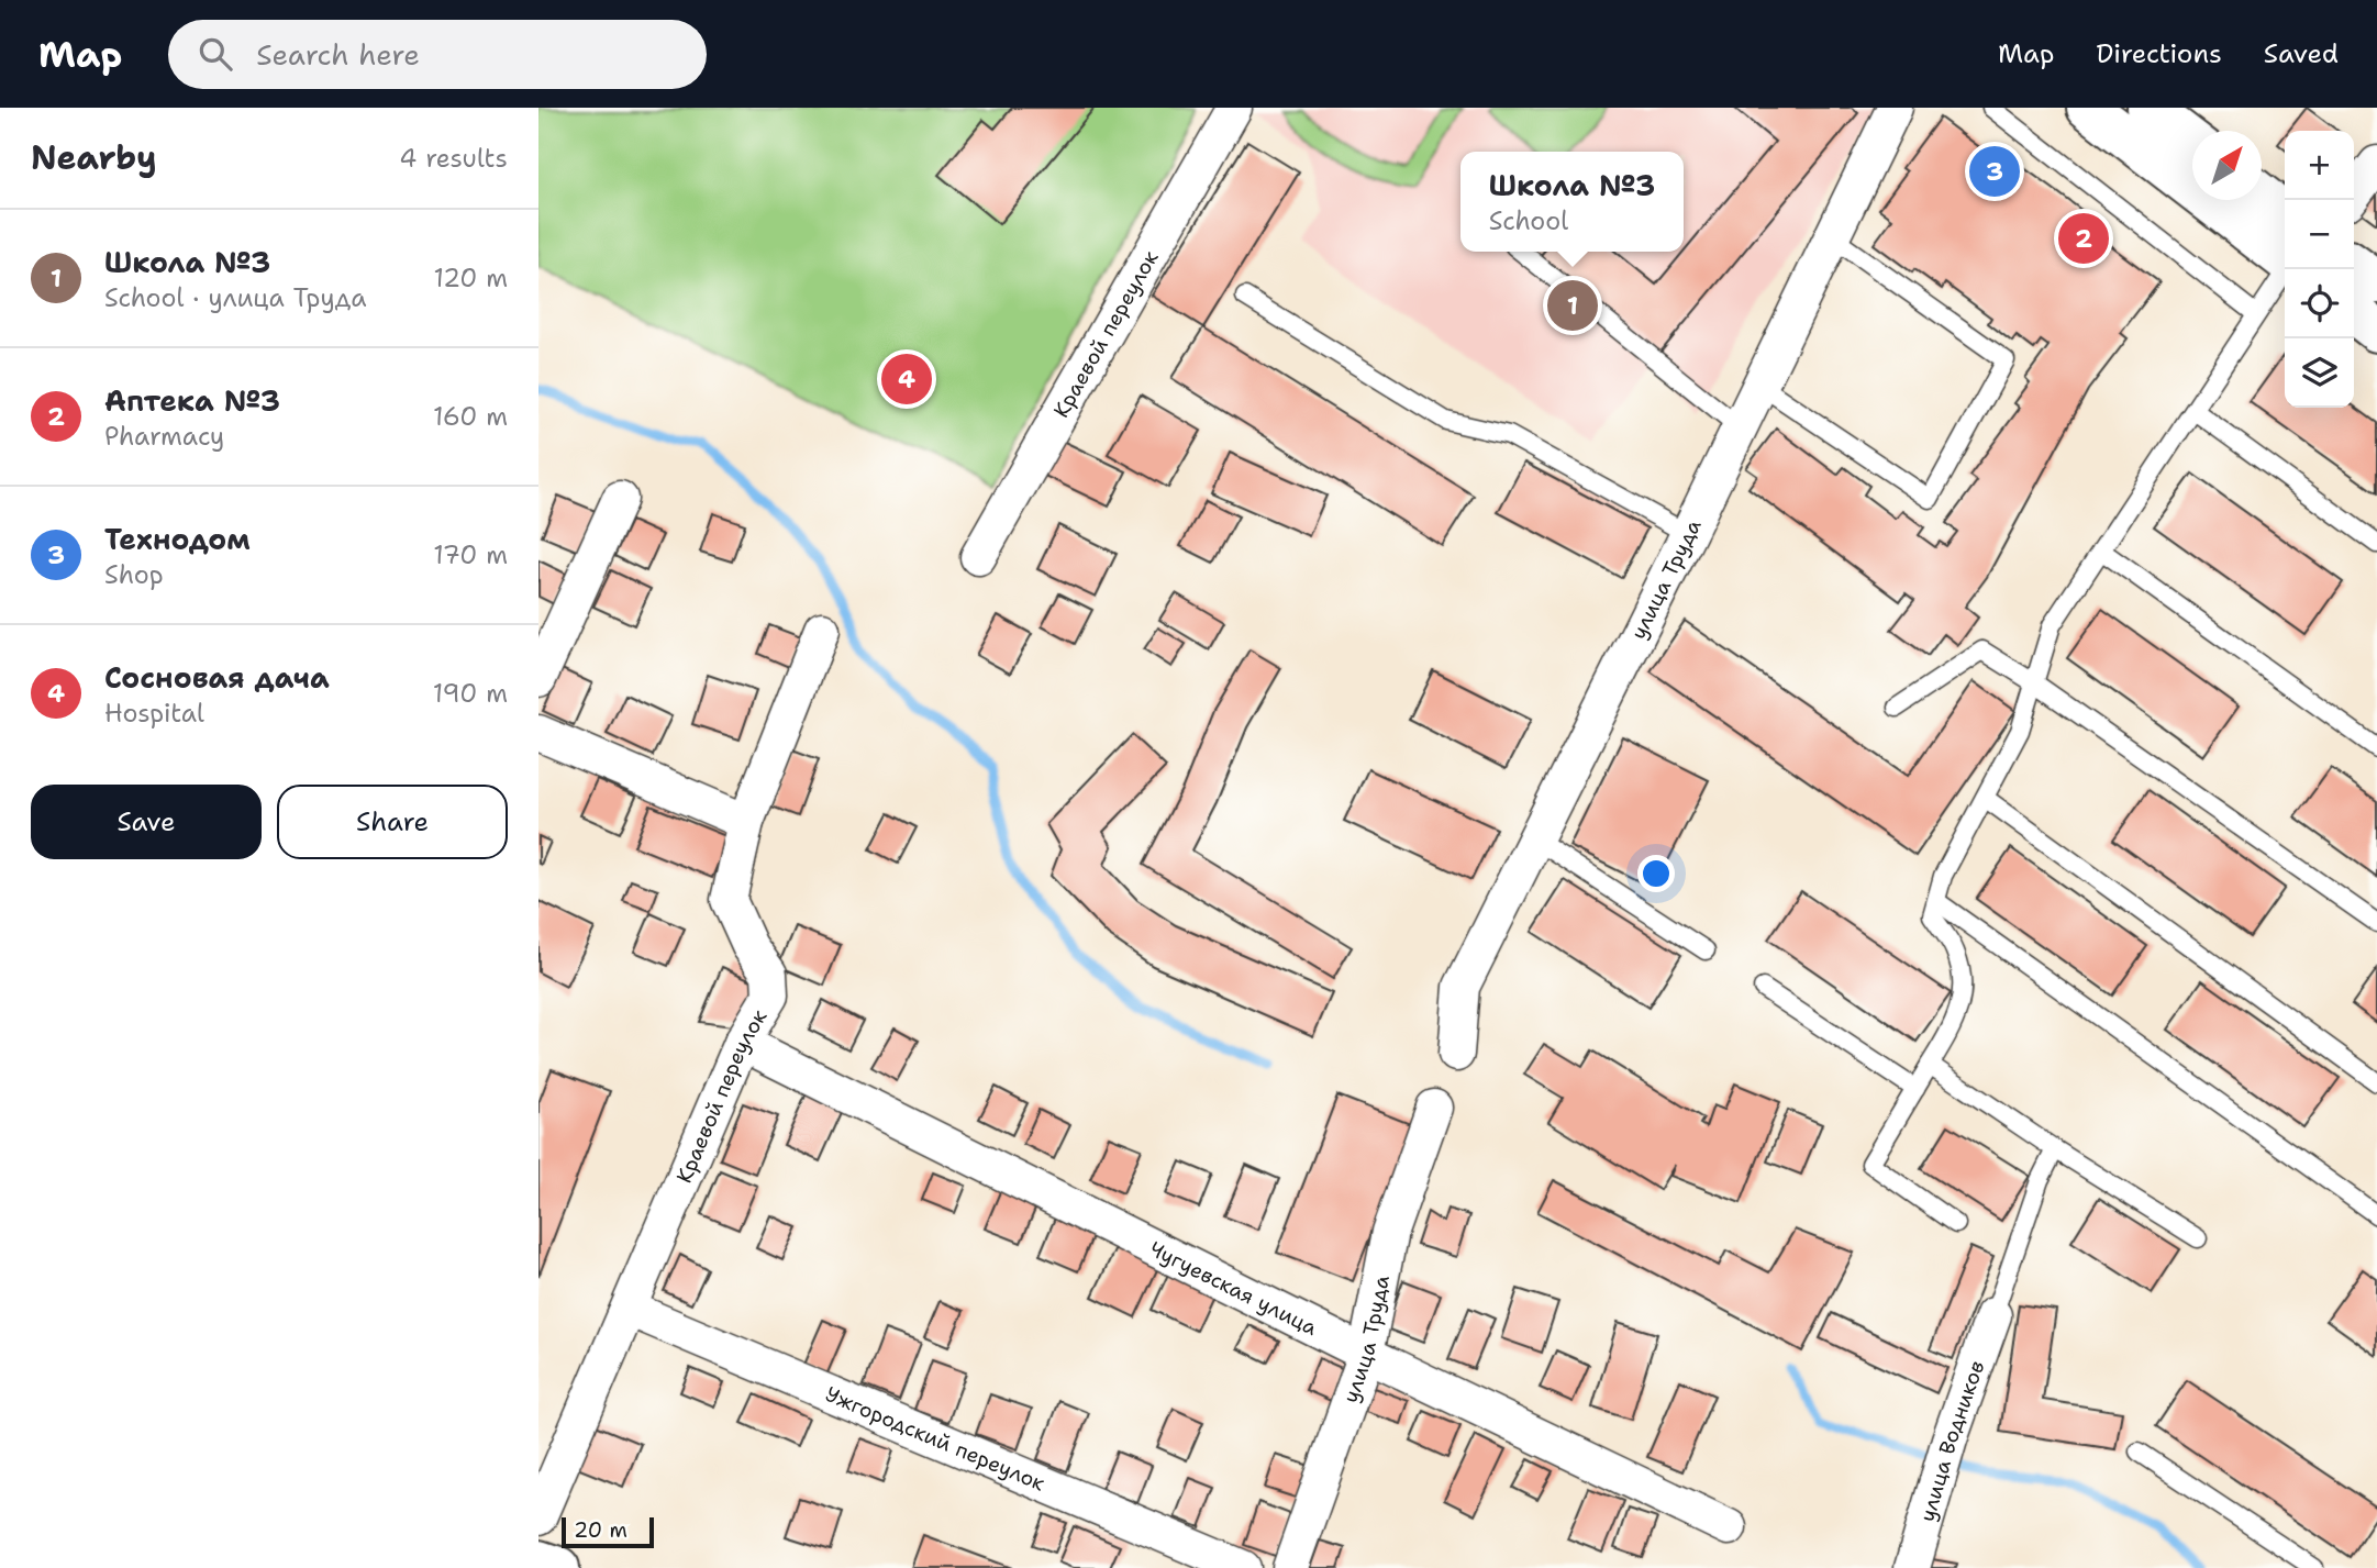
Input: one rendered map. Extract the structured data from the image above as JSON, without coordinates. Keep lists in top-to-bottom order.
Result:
{
  "streets": {
    "street": [
      "Краевой переулок",
      "улица Труда",
      "Чугуевская улица",
      "Ужгородский переулок",
      "улица Водников"
    ]
  },
  "crossings": [
    ["Краевой переулок", "Чугуевская улица"],
    ["Краевой переулок", "Ужгородский переулок"],
    ["улица Труда", "Чугуевская улица"]
  ],
  "scale_bar": "20 m",
  "north": "top right",
  "page": {
    "header": "Map",
    "search": "Search here",
    "nav": ["Map", "Directions", "Saved"],
    "heading": ["Nearby", "4 results"],
    "map_buttons": ["+", "−"],
    "pins": [
      "3",
      "2",
      "1",
      "4"
    ],
    "popup": ["Школа №3", "School"],
    "list": [
      {
        "mark": "1",
        "name": "Школа №3",
        "note": "School · улица Труда",
        "value": "120 m"
      },
      {
        "mark": "2",
        "name": "Аптека №3",
        "note": "Pharmacy",
        "value": "160 m"
      },
      {
        "mark": "3",
        "name": "Технодом",
        "note": "Shop",
        "value": "170 m"
      },
      {
        "mark": "4",
        "name": "Сосновая дача",
        "note": "Hospital",
        "value": "190 m"
      }
    ],
    "buttons": ["Save", "Share"],
    "scale": "20 m"
  }
}
